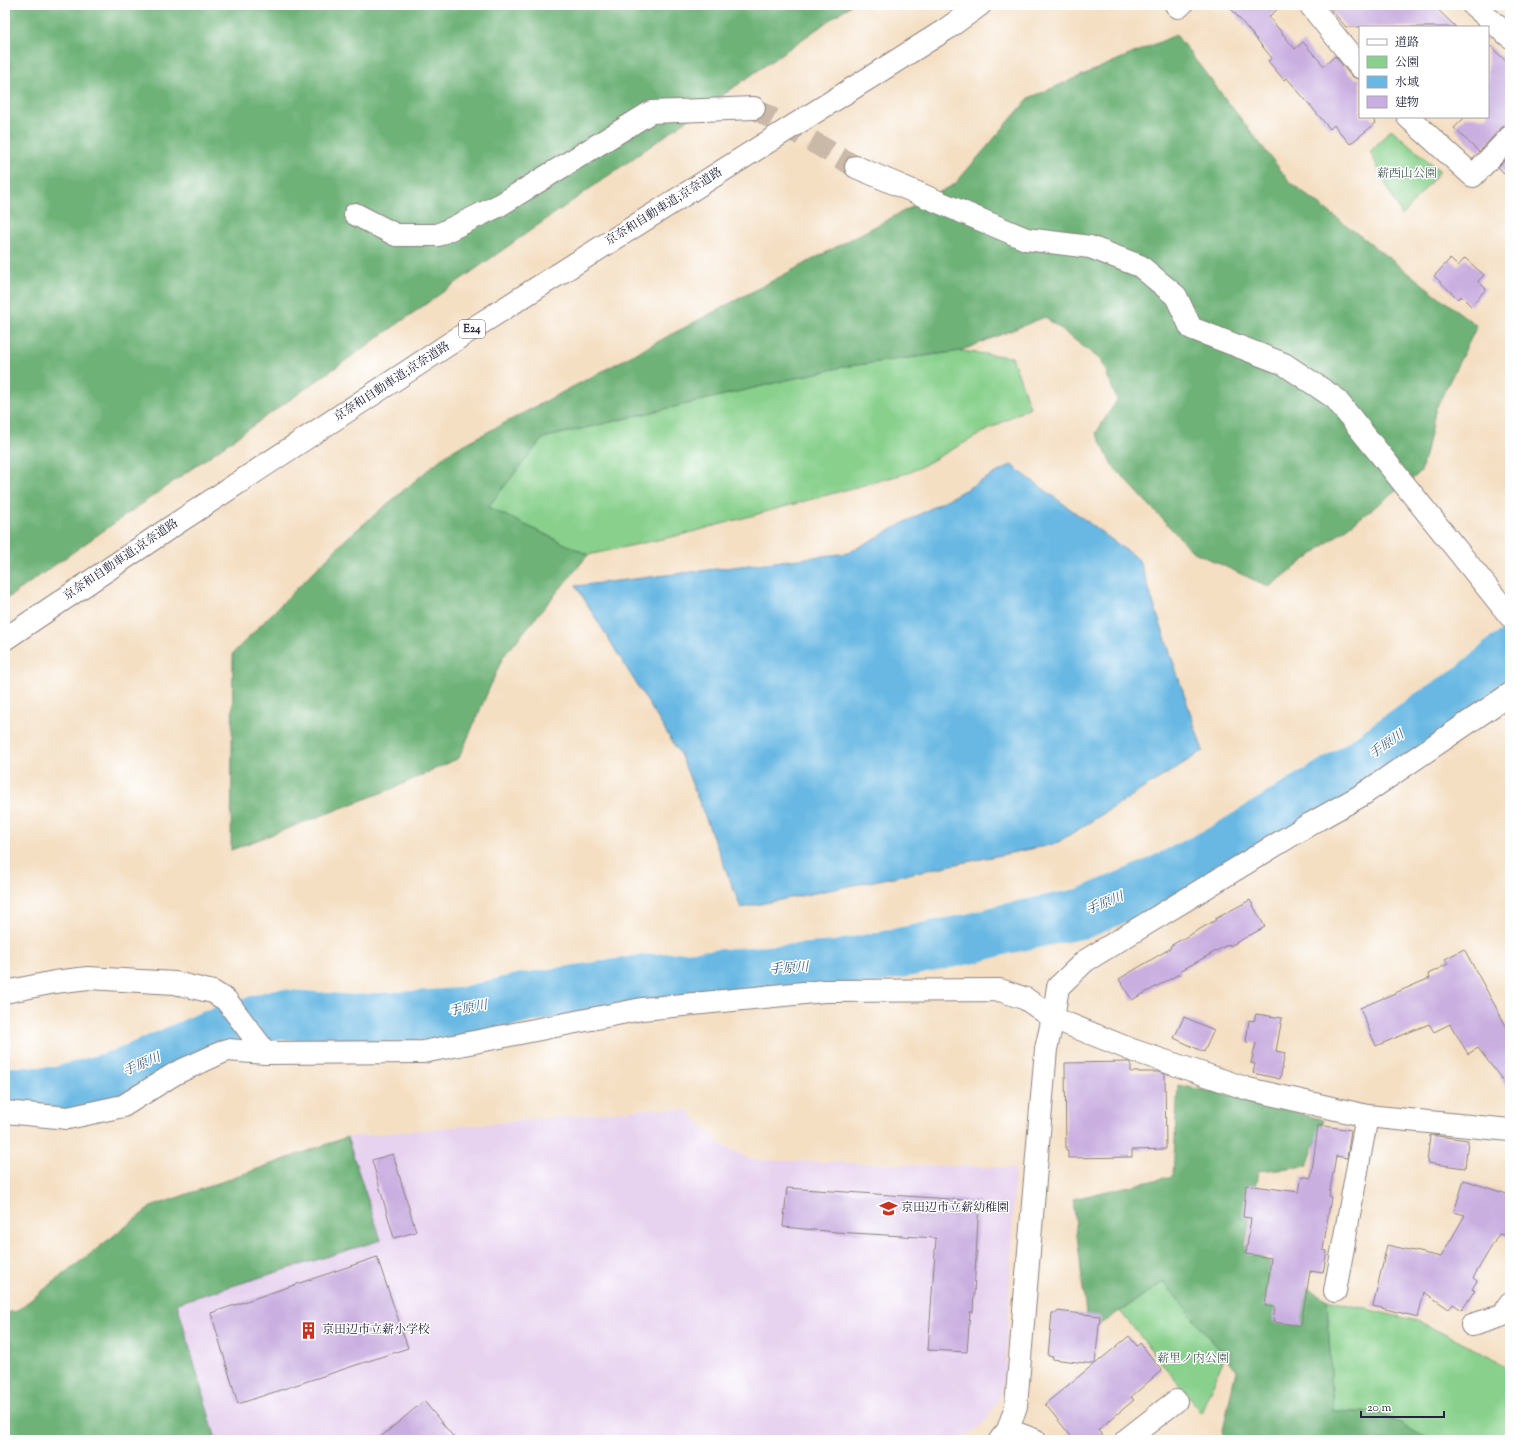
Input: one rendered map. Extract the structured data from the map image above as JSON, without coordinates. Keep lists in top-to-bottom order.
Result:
{
  "streets": {
    "main road": ["京奈和自動車道;京奈道路", "E24"]
  },
  "water": ["手原川"],
  "parks": ["薪西山公園", "薪里ノ内公園"],
  "places": {
    "school or university": ["京田辺市立薪幼稚園"],
    "building": ["京田辺市立薪小学校"]
  },
  "legend": [
    "道路",
    "公園",
    "水域",
    "建物"
  ],
  "scale_bar": "20 m"
}
